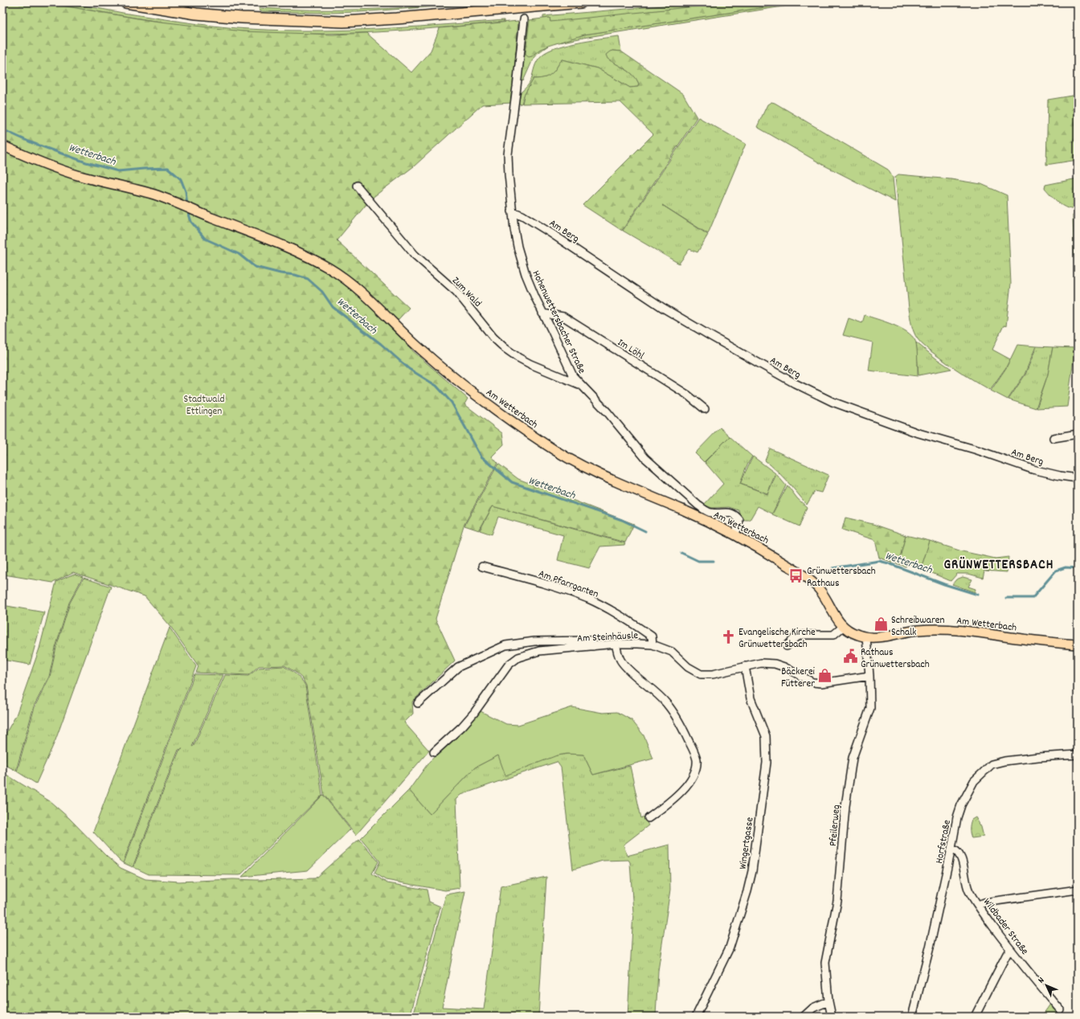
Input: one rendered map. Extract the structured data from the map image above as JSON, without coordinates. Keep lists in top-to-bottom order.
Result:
{
  "streets": {
    "main road": ["Am Wetterbach"],
    "street": [
      "Am Berg",
      "Zum Wald",
      "Hohenwettersbacher Straße",
      "Im Löhl",
      "Am Pfarrgarten",
      "Am Steinhäusle",
      "Pfeilerweg",
      "Horfstraße",
      "Wingertgasse",
      "Wildbader Straße"
    ]
  },
  "crossings": [
    ["Am Berg", "Hohenwettersbacher Straße"],
    ["Zum Wald", "Hohenwettersbacher Straße"],
    ["Hohenwettersbacher Straße", "Im Löhl"],
    ["Hohenwettersbacher Straße", "Am Wetterbach"],
    ["Am Wetterbach", "Pfeilerweg"],
    ["Am Pfarrgarten", "Am Steinhäusle"],
    ["Am Steinhäusle", "Pfeilerweg"],
    ["Am Steinhäusle", "Wingertgasse"],
    ["Horfstraße", "Wildbader Straße"]
  ],
  "districts": ["GRÜNWETTERSBACH"],
  "water": ["Wetterbach"],
  "parks": ["Stadtwald Ettlingen"],
  "places": {
    "bus stop": ["Grünwettersbach Rathaus"],
    "shop": ["Schreibwaren Schalk", "Bäckerei Fütterer"],
    "church": ["Evangelische Kirche Grünwettersbach"],
    "public building": ["Rathaus Grünwettersbach"]
  },
  "north": "top left"
}
